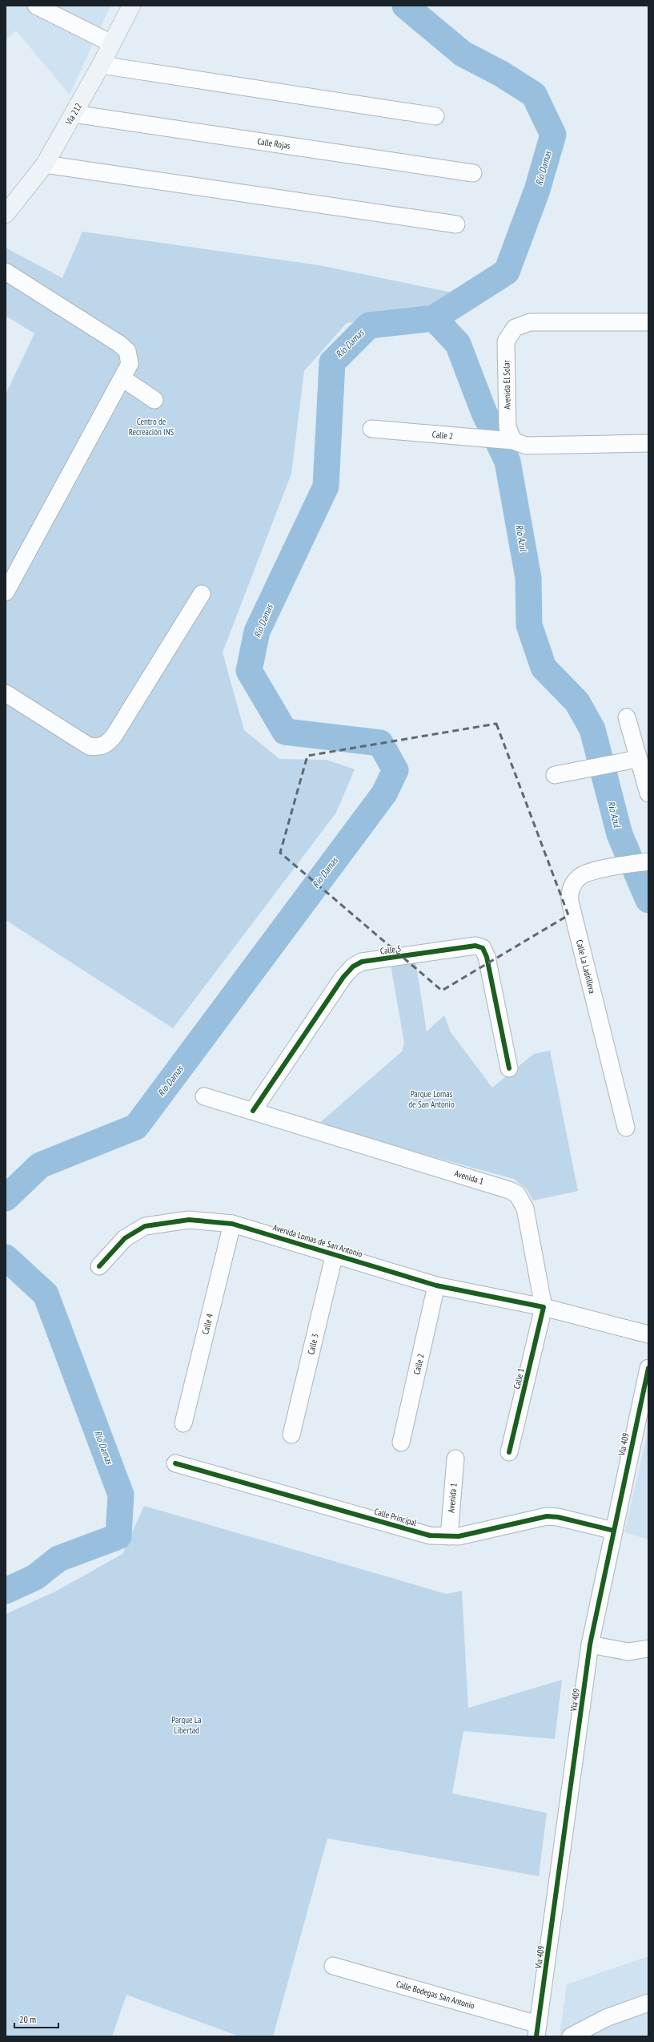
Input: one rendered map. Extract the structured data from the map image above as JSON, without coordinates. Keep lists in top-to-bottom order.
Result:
{
  "streets": {
    "main road": ["Vía 212"],
    "street": [
      "Calle Rojas",
      "Avenida El Solar",
      "Calle 2",
      "Calle 5",
      "Calle La Ladrillera",
      "Avenida 1",
      "Avenida Lomas de San Antonio",
      "Calle 4",
      "Calle 3",
      "Calle 1",
      "Vía 409",
      "Calle Principal",
      "Calle Bodegas San Antonio"
    ]
  },
  "crossings": [
    ["Vía 212", "Calle Rojas"],
    ["Avenida El Solar", "Calle 2"],
    ["Calle 2", "Avenida Lomas de San Antonio"],
    ["Calle 5", "Avenida 1"],
    ["Avenida 1", "Avenida Lomas de San Antonio"],
    ["Avenida 1", "Calle 1"],
    ["Avenida 1", "Calle Principal"],
    ["Avenida Lomas de San Antonio", "Calle 4"],
    ["Avenida Lomas de San Antonio", "Calle 3"],
    ["Avenida Lomas de San Antonio", "Calle 1"],
    ["Vía 409", "Calle Principal"],
    ["Vía 409", "Calle Bodegas San Antonio"]
  ],
  "water": ["Río Damas", "Río Azul"],
  "parks": ["Centro de Recreación INS", "Parque Lomas de San Antonio", "Parque La Libertad"],
  "scale_bar": "20 m"
}
